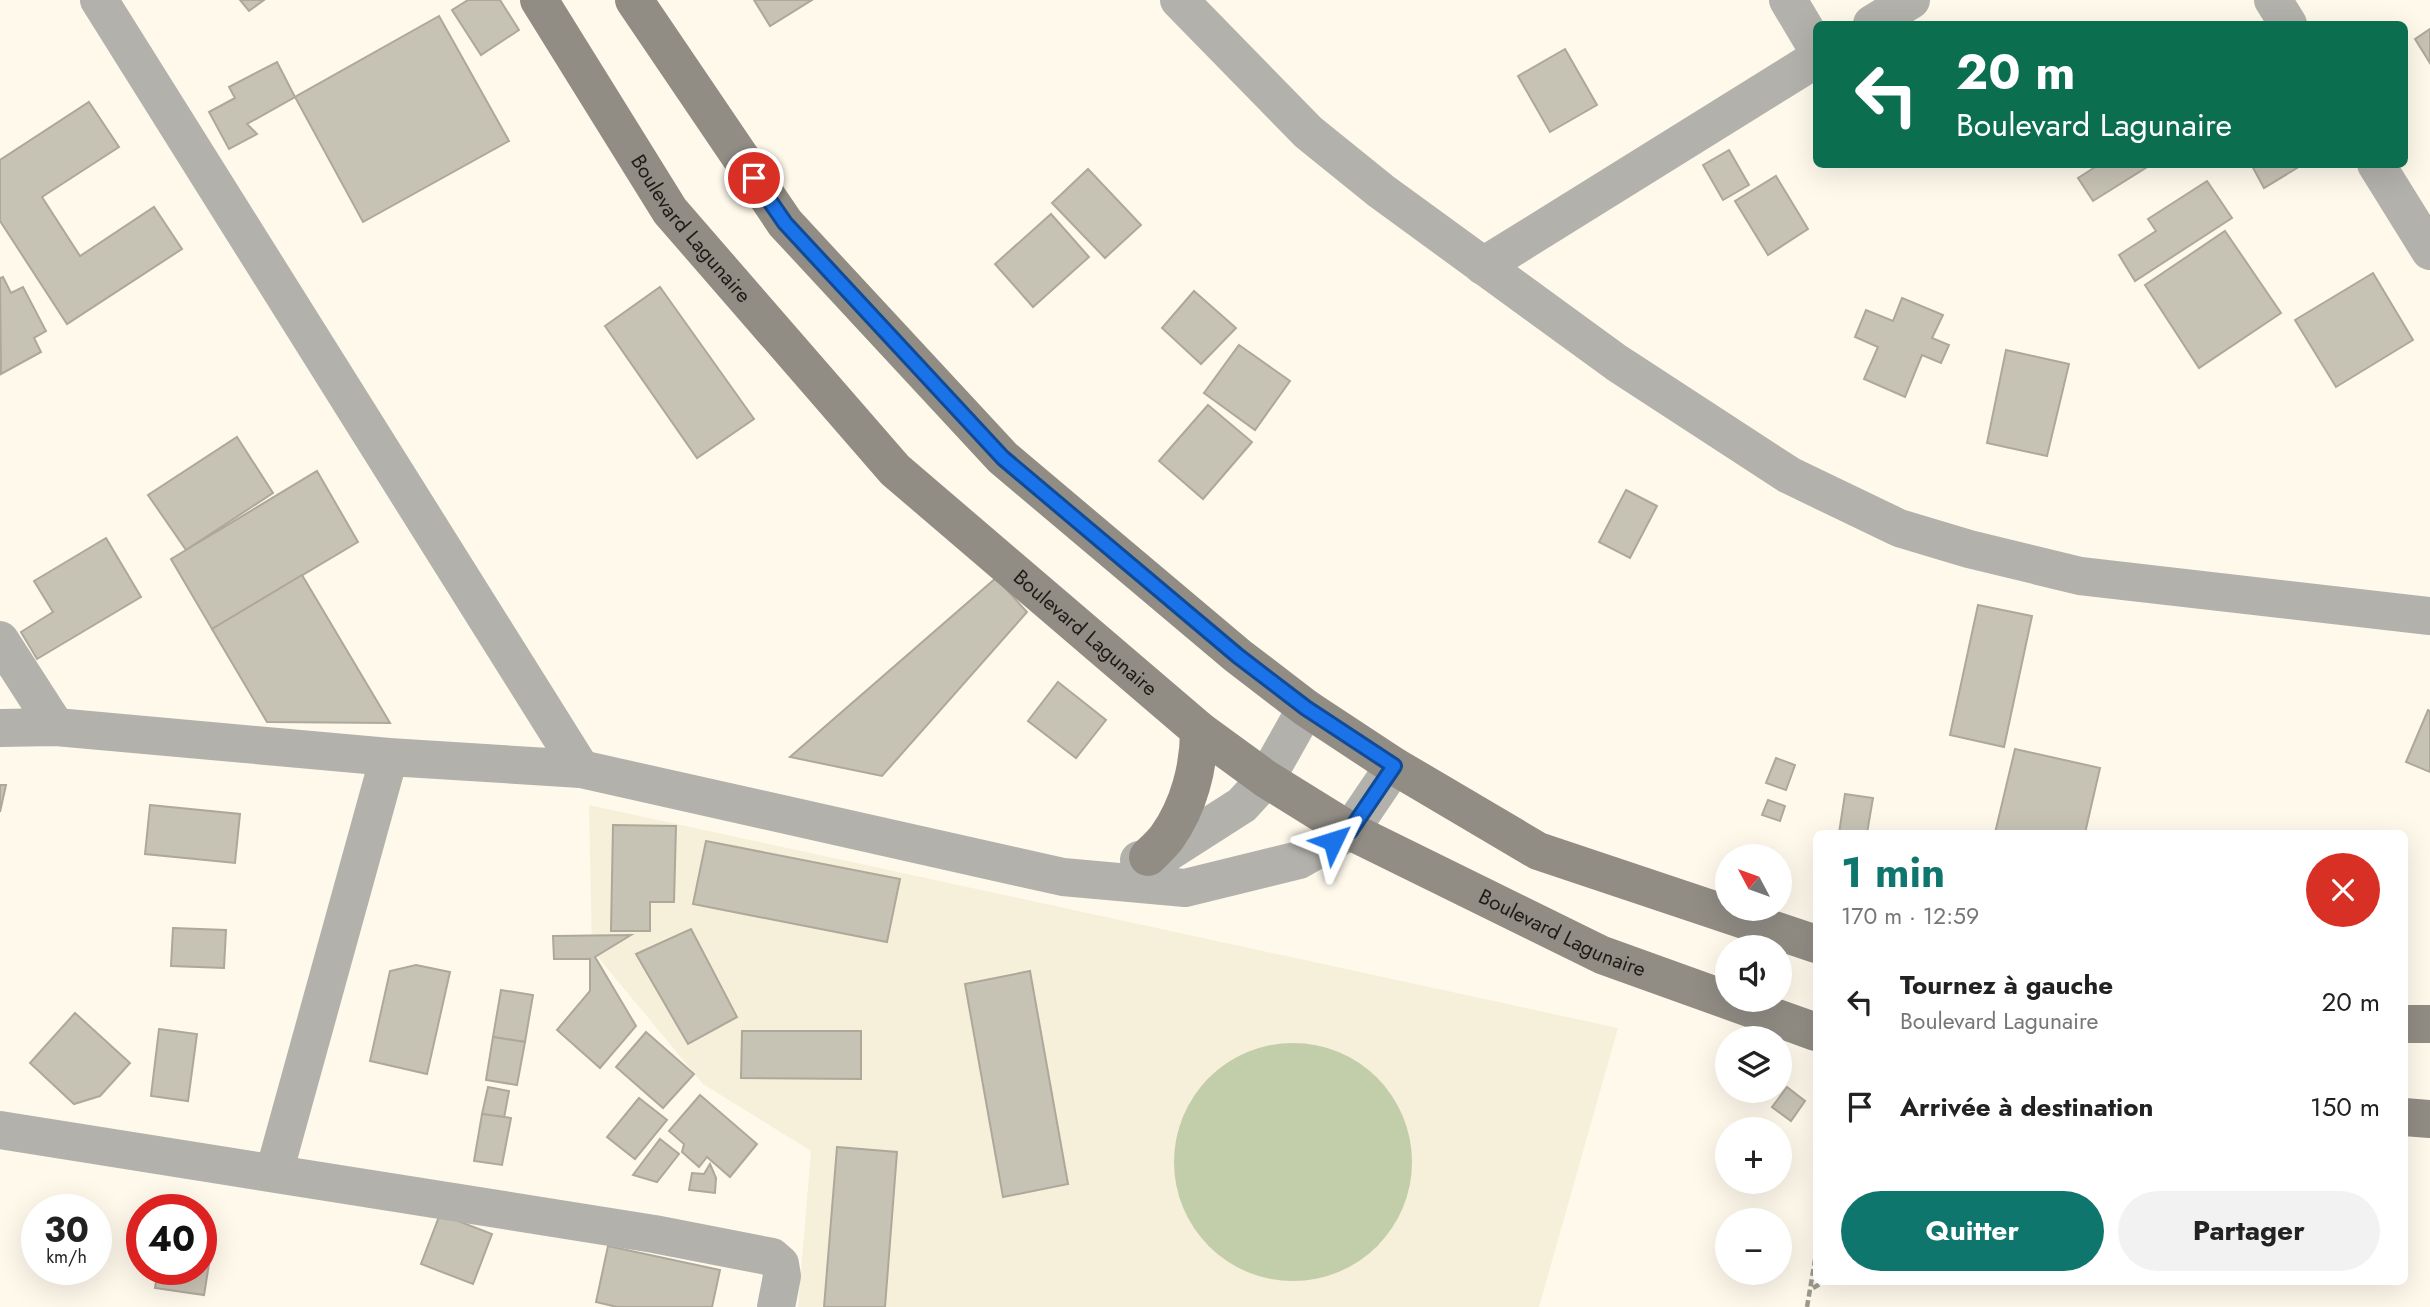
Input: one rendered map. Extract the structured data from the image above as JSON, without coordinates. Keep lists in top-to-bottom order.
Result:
{
  "streets": {
    "main road": ["Boulevard Lagunaire"]
  },
  "north": "top left",
  "page": {
    "turn": ["20 m", "Boulevard Lagunaire"],
    "heading": ["1 min", "170 m · 12:59"],
    "map_buttons": ["+", "−"],
    "list": [
      {
        "name": "Tournez à gauche",
        "note": "Boulevard Lagunaire",
        "value": "20 m"
      },
      {
        "name": "Arrivée à destination",
        "value": "150 m"
      }
    ],
    "buttons": ["Quitter", "Partager"],
    "speed": "30 km/h",
    "limit": "40"
  }
}
